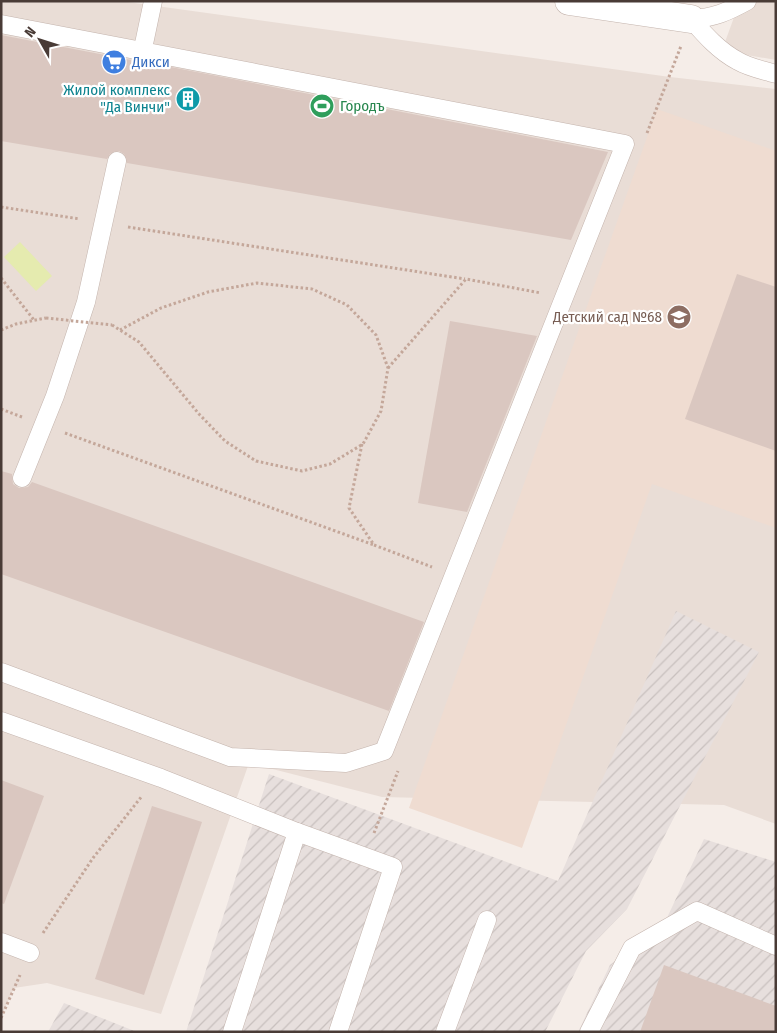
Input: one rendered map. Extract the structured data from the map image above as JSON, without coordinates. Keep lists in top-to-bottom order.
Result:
{
  "places": {
    "supermarket": ["Дикси"],
    "building": ["Жилой комплекс \"Да Винчи\""],
    "sports": ["Городъ"],
    "school or university": ["Детский сад №68"]
  },
  "north": "top left"
}
